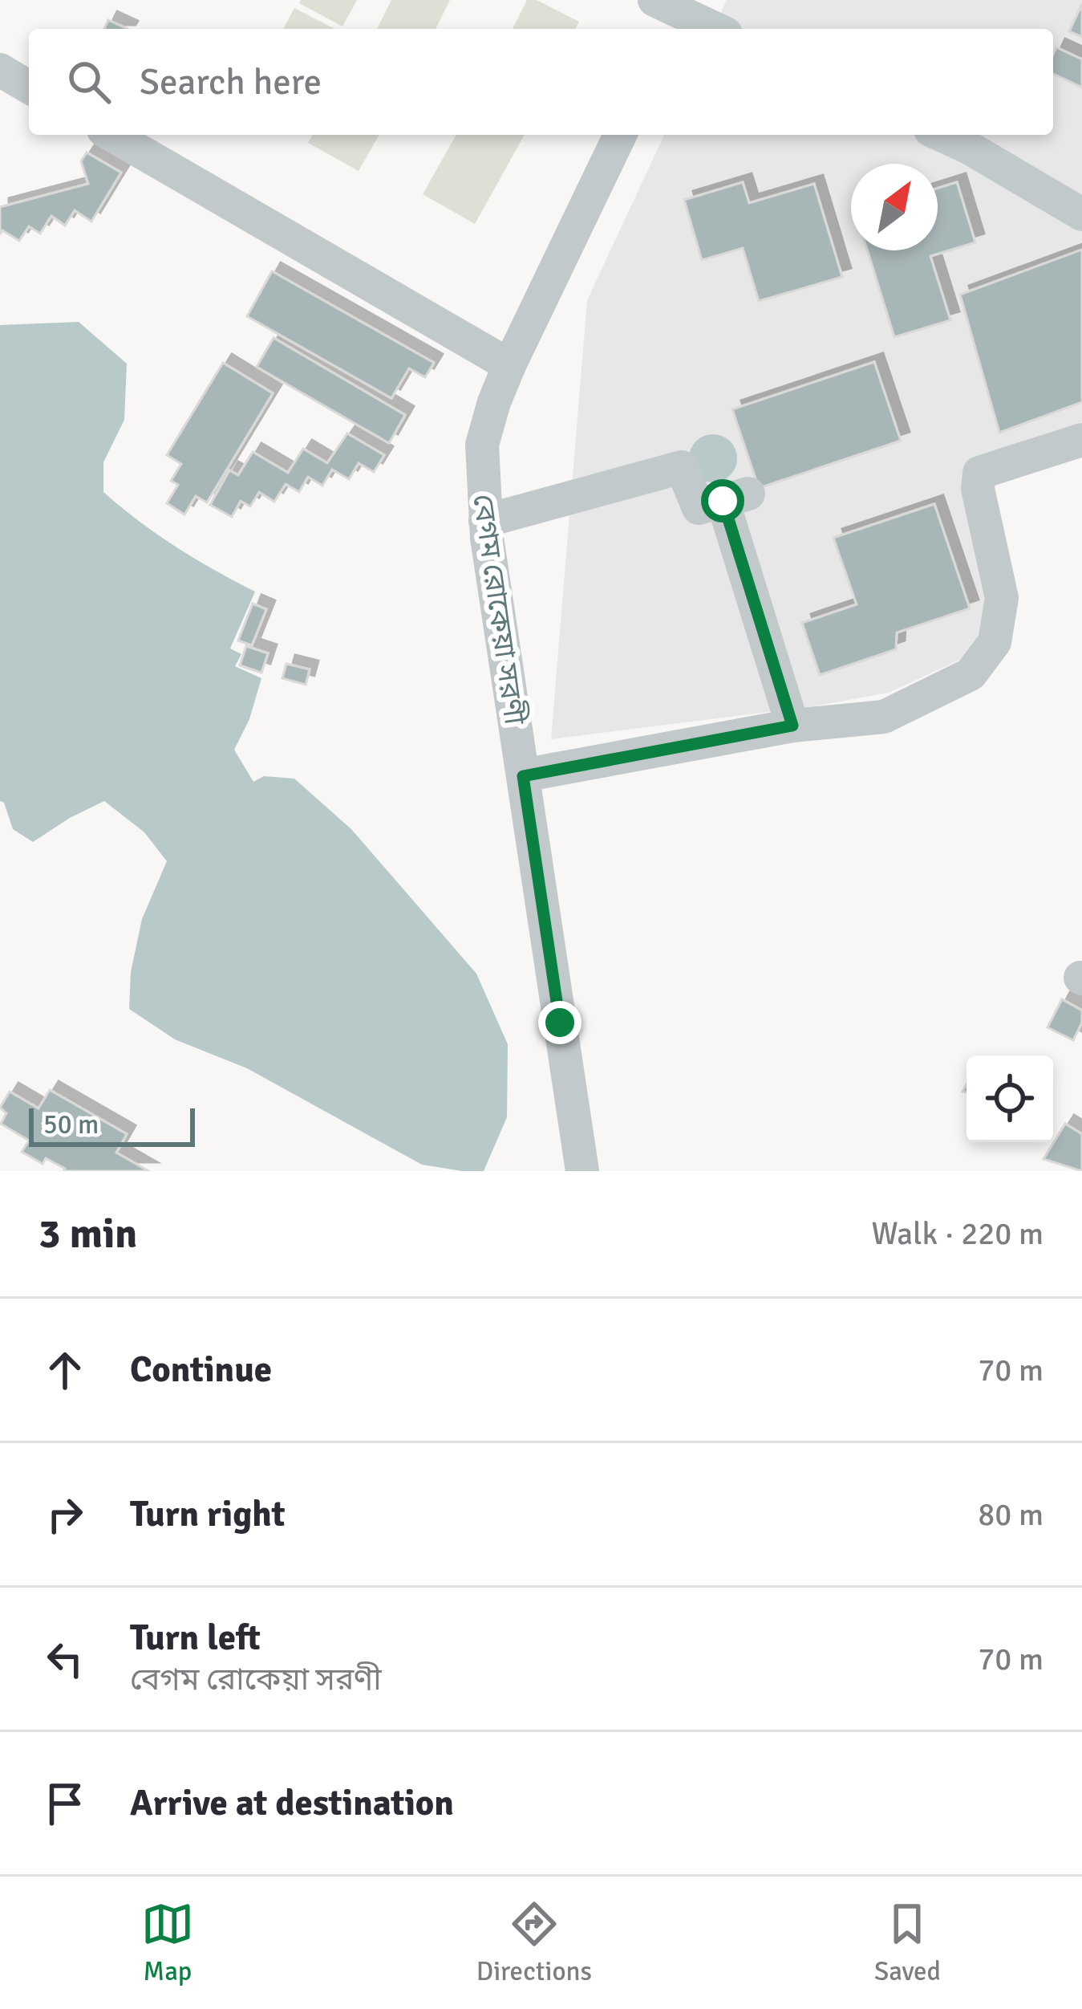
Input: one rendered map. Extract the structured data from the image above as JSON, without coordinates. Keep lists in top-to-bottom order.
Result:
{
  "streets": {
    "street": ["বেগম রোকেয়া সরণী"]
  },
  "scale_bar": "50 m",
  "north": "top right",
  "page": {
    "search": "Search here",
    "scale": "50 m",
    "heading": ["3 min", "Walk · 220 m"],
    "list": [
      ["Continue", "70 m"],
      ["Turn right", "80 m"],
      ["Turn left", "বেগম রোকেয়া সরণী", "70 m"],
      "Arrive at destination"
    ],
    "nav": ["Map", "Directions", "Saved"]
  }
}
